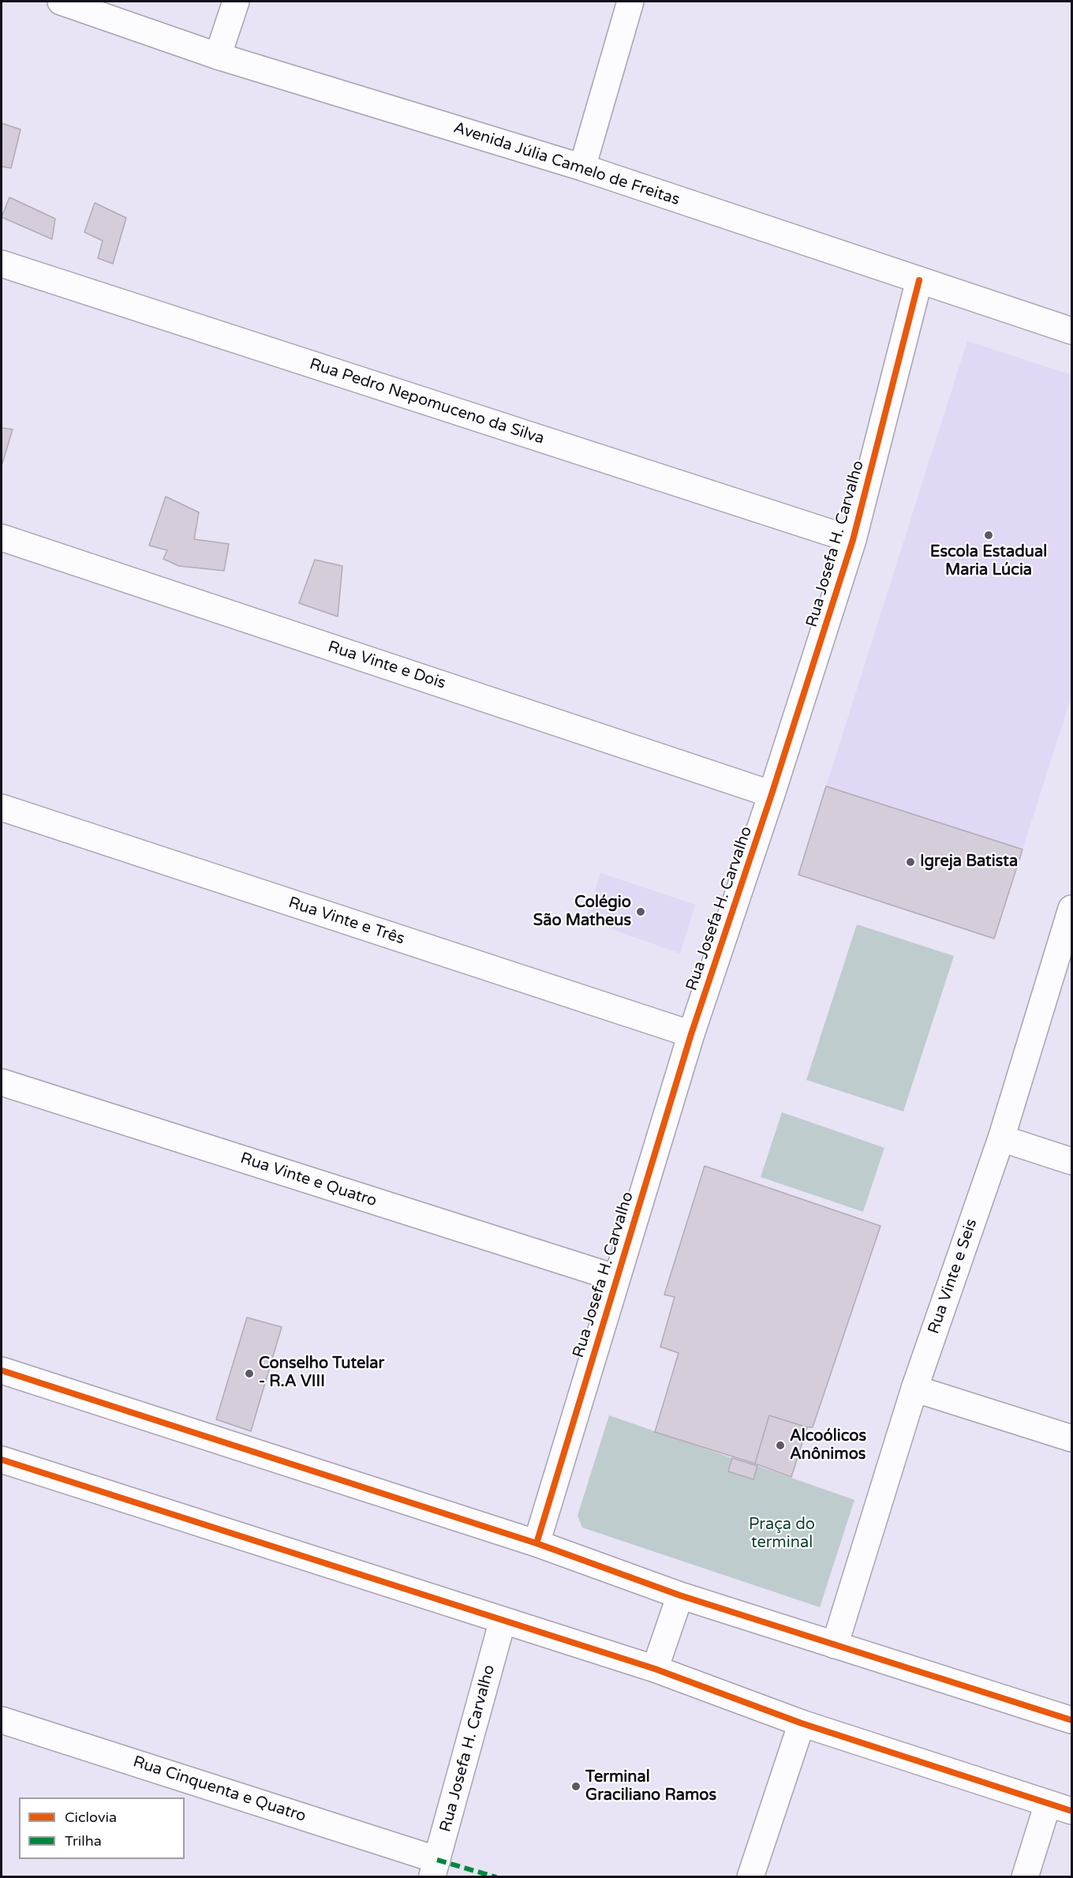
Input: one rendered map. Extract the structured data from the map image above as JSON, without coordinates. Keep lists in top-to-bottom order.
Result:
{
  "streets": {
    "street": [
      "Avenida Júlia Camelo de Freitas",
      "Rua Pedro Nepomuceno da Silva",
      "Rua Josefa H. Carvalho",
      "Rua Vinte e Dois",
      "Rua Vinte e Três",
      "Rua Vinte e Quatro",
      "Rua Vinte e Seis",
      "Rua Cinquenta e Quatro"
    ]
  },
  "crossings": [
    ["Avenida Júlia Camelo de Freitas", "Rua Josefa H. Carvalho"],
    ["Rua Pedro Nepomuceno da Silva", "Rua Josefa H. Carvalho"],
    ["Rua Josefa H. Carvalho", "Rua Vinte e Dois"],
    ["Rua Josefa H. Carvalho", "Rua Vinte e Três"],
    ["Rua Josefa H. Carvalho", "Rua Vinte e Quatro"],
    ["Rua Josefa H. Carvalho", "Rua Cinquenta e Quatro"]
  ],
  "parks": ["Praça do terminal"],
  "places": [
    "Escola Estadual Maria Lúcia",
    "Igreja Batista",
    "Colégio São Matheus",
    "Conselho Tutelar - R.A VIII",
    "Alcoólicos Anônimos",
    "Terminal Graciliano Ramos"
  ],
  "legend": ["Ciclovia", "Trilha"]
}
